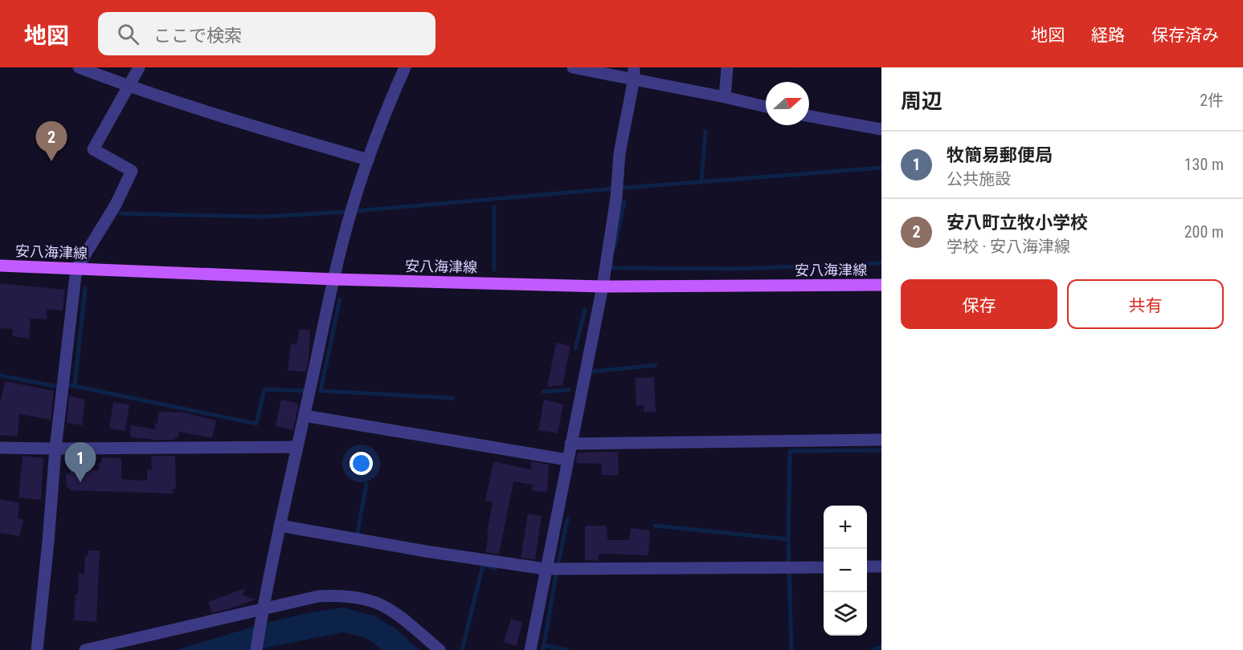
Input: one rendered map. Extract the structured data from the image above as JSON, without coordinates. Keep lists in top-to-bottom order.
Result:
{
  "streets": {
    "main road": ["安八海津線"]
  },
  "north": "right",
  "page": {
    "header": "地図",
    "search": "ここで検索",
    "nav": ["地図", "経路", "保存済み"],
    "heading": ["周辺", "2件"],
    "pins": ["2", "1"],
    "list": [
      {
        "mark": "1",
        "name": "牧簡易郵便局",
        "note": "公共施設",
        "value": "130 m"
      },
      {
        "mark": "2",
        "name": "安八町立牧小学校",
        "note": "学校 · 安八海津線",
        "value": "200 m"
      }
    ],
    "buttons": ["保存", "共有"],
    "map_buttons": ["+", "−"]
  }
}
